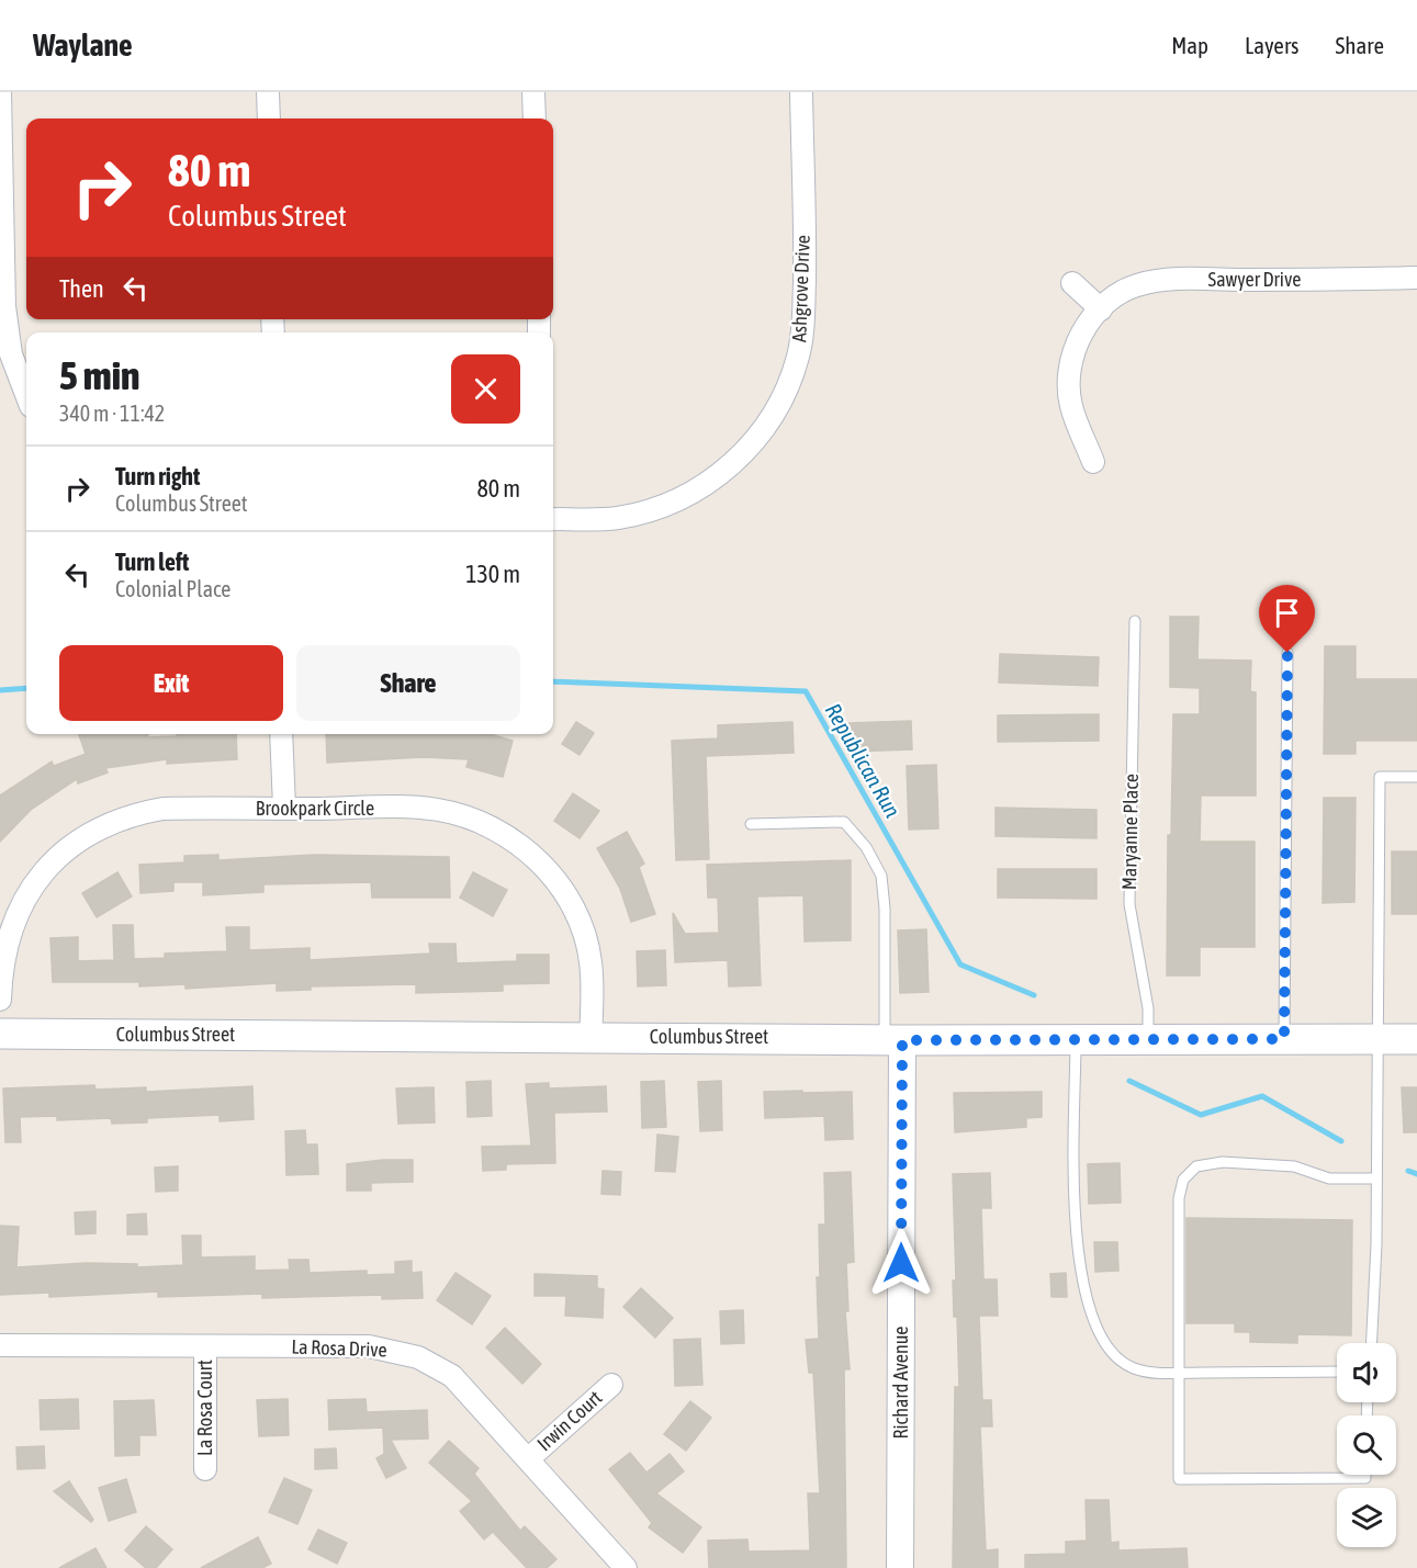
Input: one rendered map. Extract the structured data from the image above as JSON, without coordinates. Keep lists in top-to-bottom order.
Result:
{
  "streets": {
    "main road": ["Columbus Street"],
    "street": [
      "Sawyer Drive",
      "Ashgrove Drive",
      "Brookpark Circle",
      "La Rosa Drive",
      "Richard Avenue",
      "La Rosa Court",
      "Irwin Court"
    ],
    "lane": ["Maryanne Place"]
  },
  "crossings": [
    ["Brookpark Circle", "Columbus Street"],
    ["Maryanne Place", "Columbus Street"],
    ["Columbus Street", "Richard Avenue"],
    ["La Rosa Drive", "La Rosa Court"],
    ["La Rosa Drive", "Irwin Court"]
  ],
  "water": ["Republican Run"],
  "page": {
    "header": "Waylane",
    "nav": ["Map", "Layers", "Share"],
    "turn": ["80 m", "Columbus Street"],
    "then": "Then",
    "heading": ["5 min", "340 m · 11:42"],
    "list": [
      {
        "name": "Turn right",
        "note": "Columbus Street",
        "value": "80 m"
      },
      {
        "name": "Turn left",
        "note": "Colonial Place",
        "value": "130 m"
      }
    ],
    "buttons": ["Exit", "Share"]
  }
}
